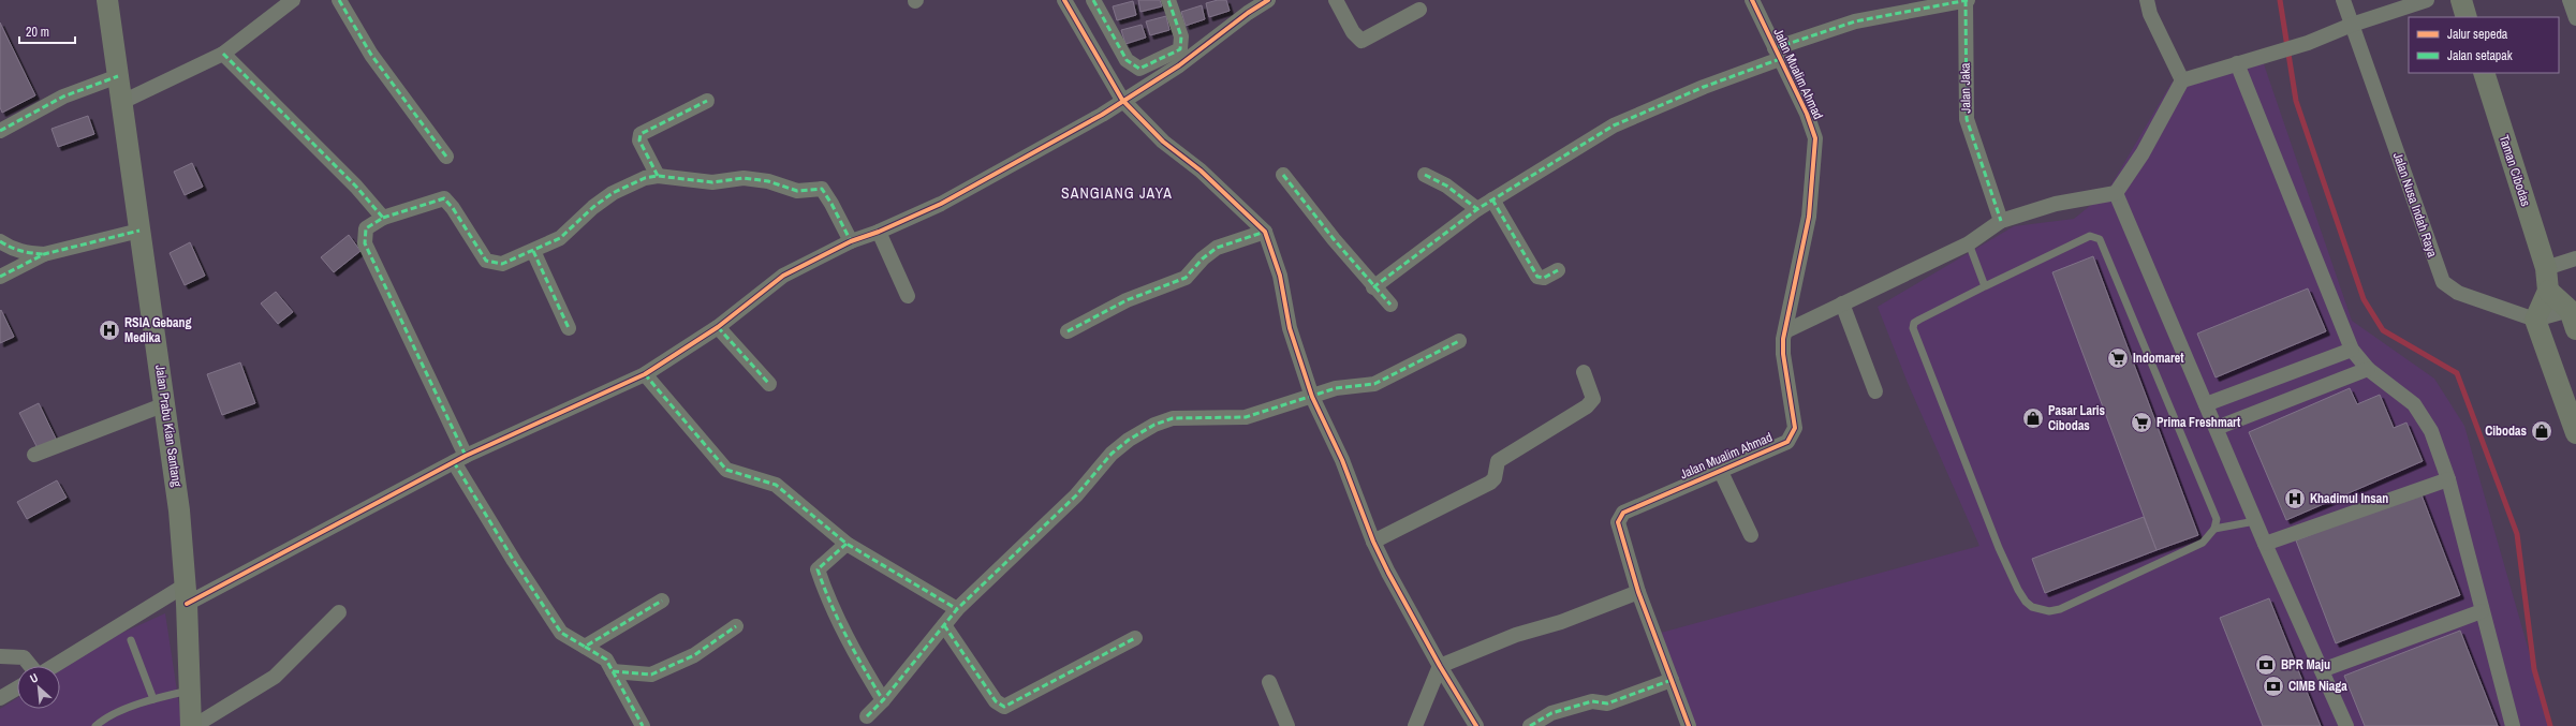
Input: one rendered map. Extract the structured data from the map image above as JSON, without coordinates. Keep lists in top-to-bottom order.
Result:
{
  "streets": {
    "main road": ["Taman Cibodas", "Jalan Prabu Kian Santang"],
    "street": ["Jalan Mualim Ahmad", "Jalan Jaka", "Jalan Nusa Indah Raya"]
  },
  "districts": ["SANGIANG JAYA"],
  "places": {
    "hospital": ["RSIA Gebang Medika", "Khadimul Insan"],
    "supermarket": ["Indomaret", "Prima Freshmart"],
    "shop": ["Pasar Laris Cibodas", "Cibodas"],
    "bank": ["BPR Maju", "CIMB Niaga"]
  },
  "legend": ["Jalur sepeda", "Jalan setapak"],
  "scale_bar": "20 m",
  "north": "top left"
}
